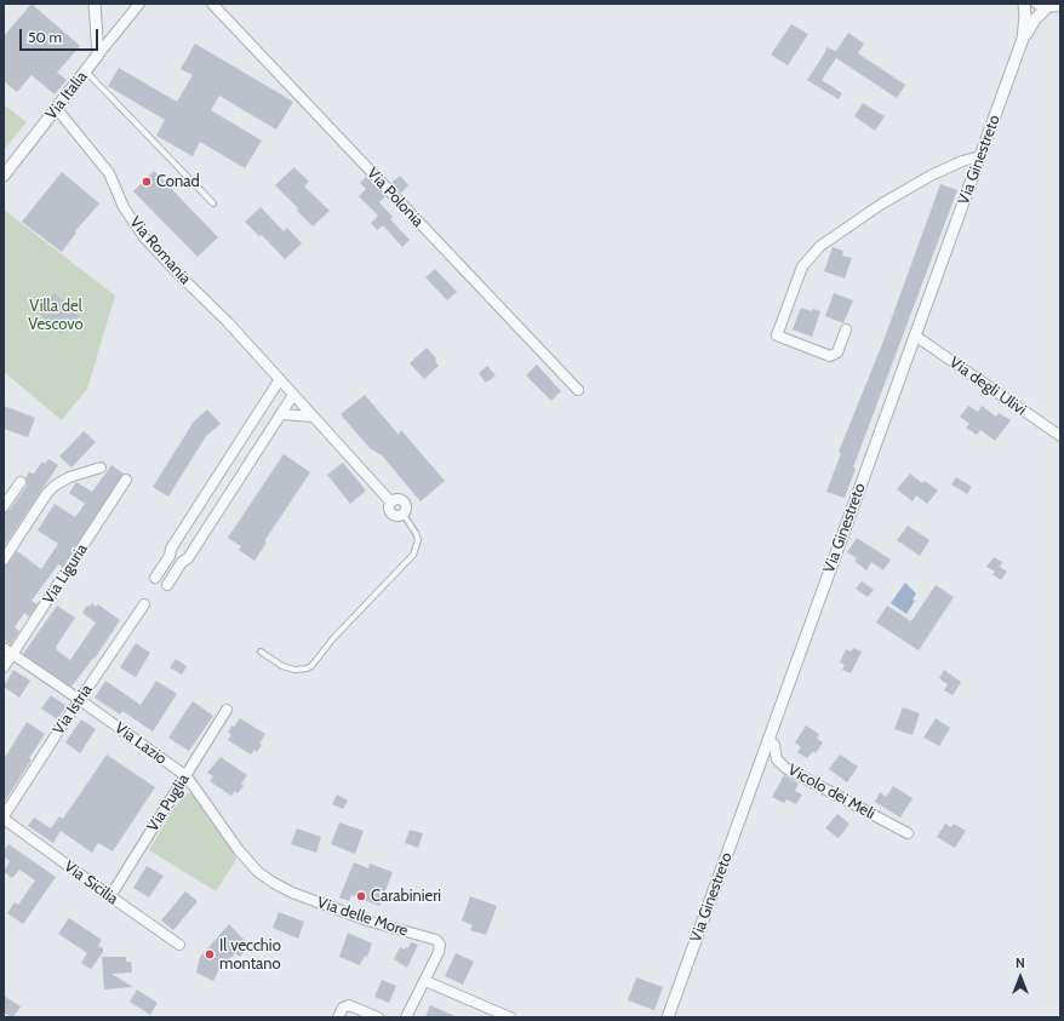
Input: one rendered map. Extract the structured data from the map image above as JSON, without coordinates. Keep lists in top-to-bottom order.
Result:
{
  "streets": {
    "street": [
      "Via Italia",
      "Via Ginestreto",
      "Via Polonia",
      "Via Romania",
      "Via degli Ulivi",
      "Via Liguria",
      "Via Istria",
      "Via Lazio",
      "Vicolo dei Meli",
      "Via Puglia",
      "Via Sicilia",
      "Via delle More"
    ]
  },
  "crossings": [
    ["Via Italia", "Via Romania"],
    ["Via Ginestreto", "Via degli Ulivi"],
    ["Via Ginestreto", "Vicolo dei Meli"],
    ["Via Liguria", "Via Lazio"],
    ["Via Istria", "Via Lazio"],
    ["Via Istria", "Via Sicilia"],
    ["Via Lazio", "Via Puglia"],
    ["Via Lazio", "Via delle More"],
    ["Via Puglia", "Via Sicilia"]
  ],
  "parks": ["Villa del Vescovo"],
  "places": ["Conad", "Carabinieri", "Il vecchio montano"],
  "scale_bar": "50 m",
  "north": "top"
}
